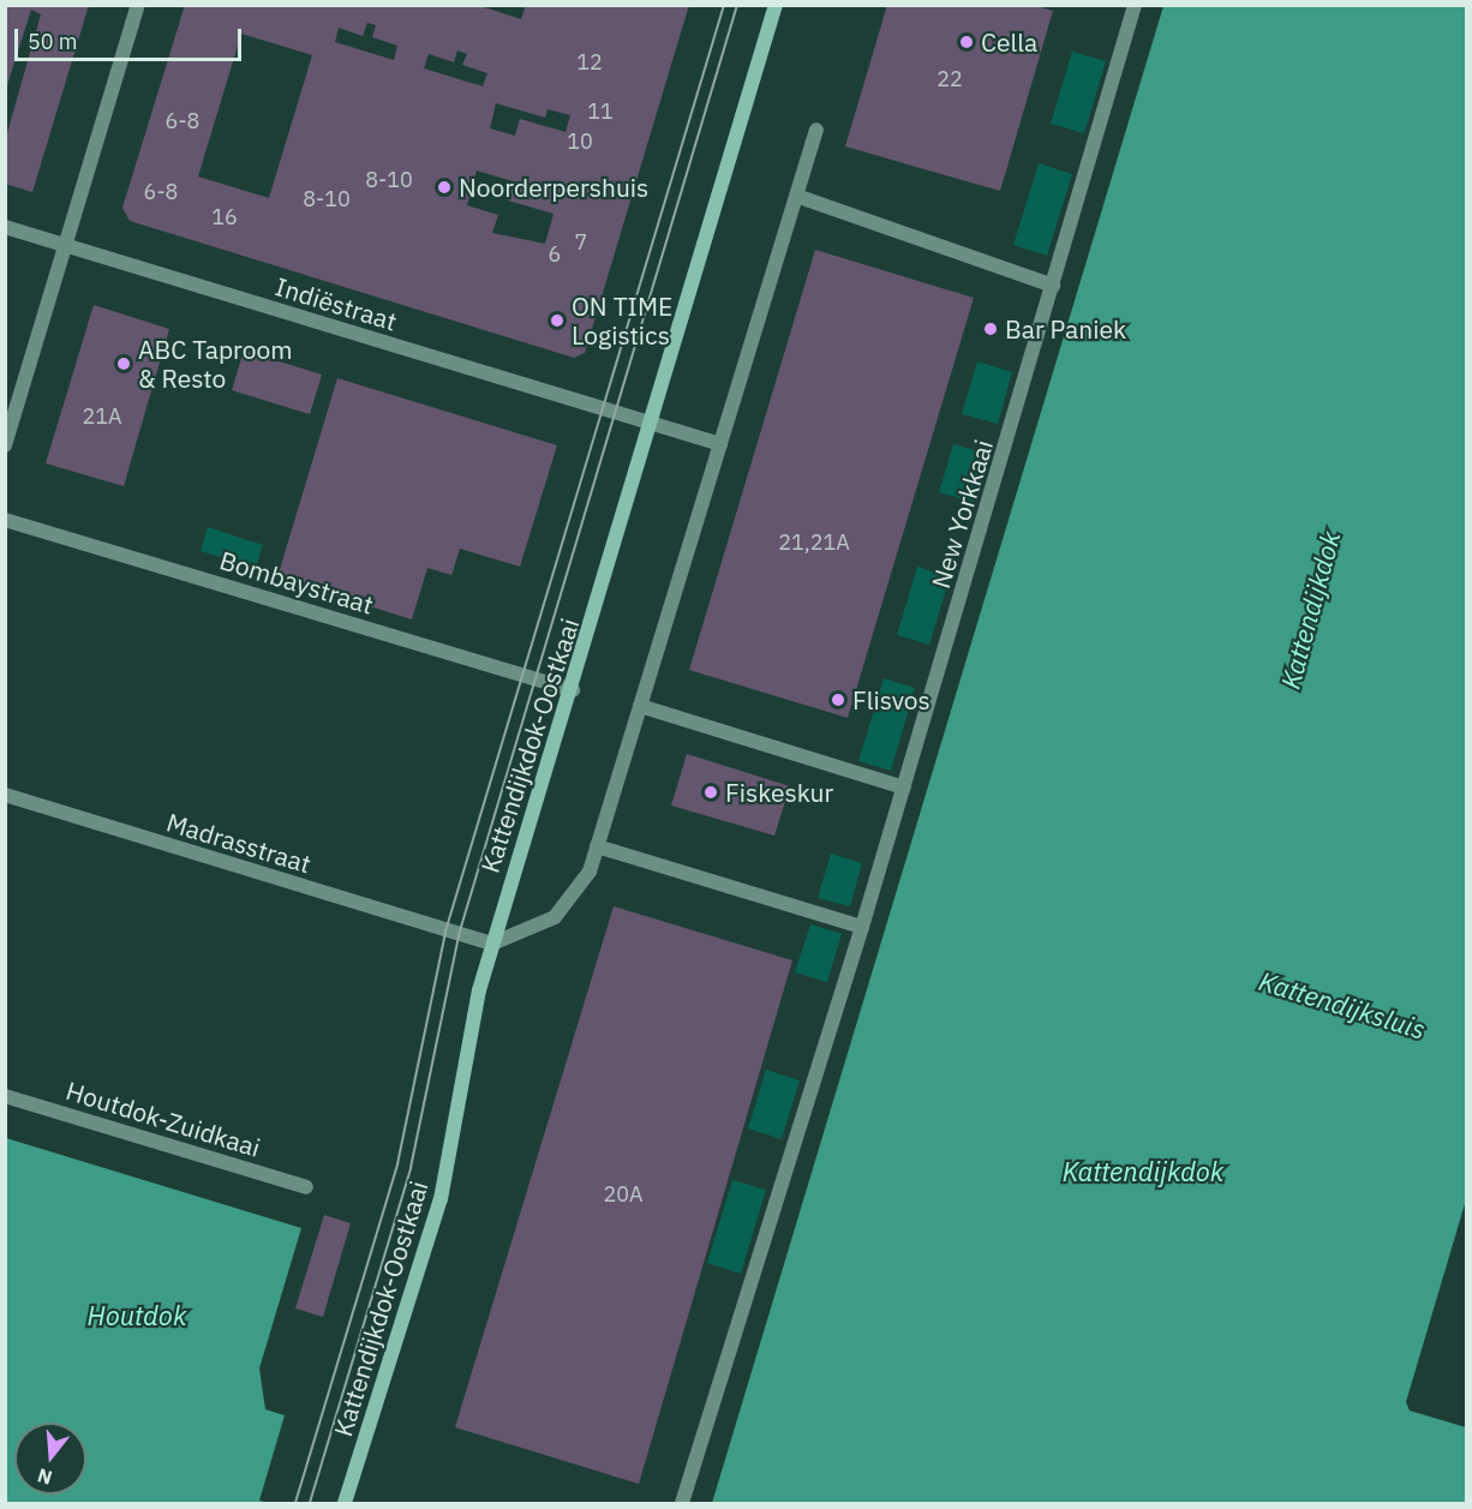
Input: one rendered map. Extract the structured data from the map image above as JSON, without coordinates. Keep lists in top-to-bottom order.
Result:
{
  "streets": {
    "street": [
      "Indiëstraat",
      "New Yorkkaai",
      "Bombaystraat",
      "Kattendijkdok-Oostkaai",
      "Madrasstraat",
      "Houtdok-Zuidkaai"
    ]
  },
  "crossings": [
    ["Indiëstraat", "Kattendijkdok-Oostkaai"],
    ["Bombaystraat", "Kattendijkdok-Oostkaai"],
    ["Kattendijkdok-Oostkaai", "Madrasstraat"]
  ],
  "water": ["Kattendijkdok", "Kattendijksluis", "Houtdok"],
  "places": [
    "Cella",
    "Noorderpershuis",
    "ON TIME Logistics",
    "Bar Paniek",
    "ABC Taproom & Resto",
    "Flisvos",
    "Fiskeskur"
  ],
  "house_numbers": [
    "12",
    "22",
    "11",
    "6-8",
    "10",
    "8-10",
    "6-8",
    "8-10",
    "16",
    "7",
    "6",
    "21A",
    "21,21A",
    "20A"
  ],
  "scale_bar": "50 m",
  "north": "bottom"
}
